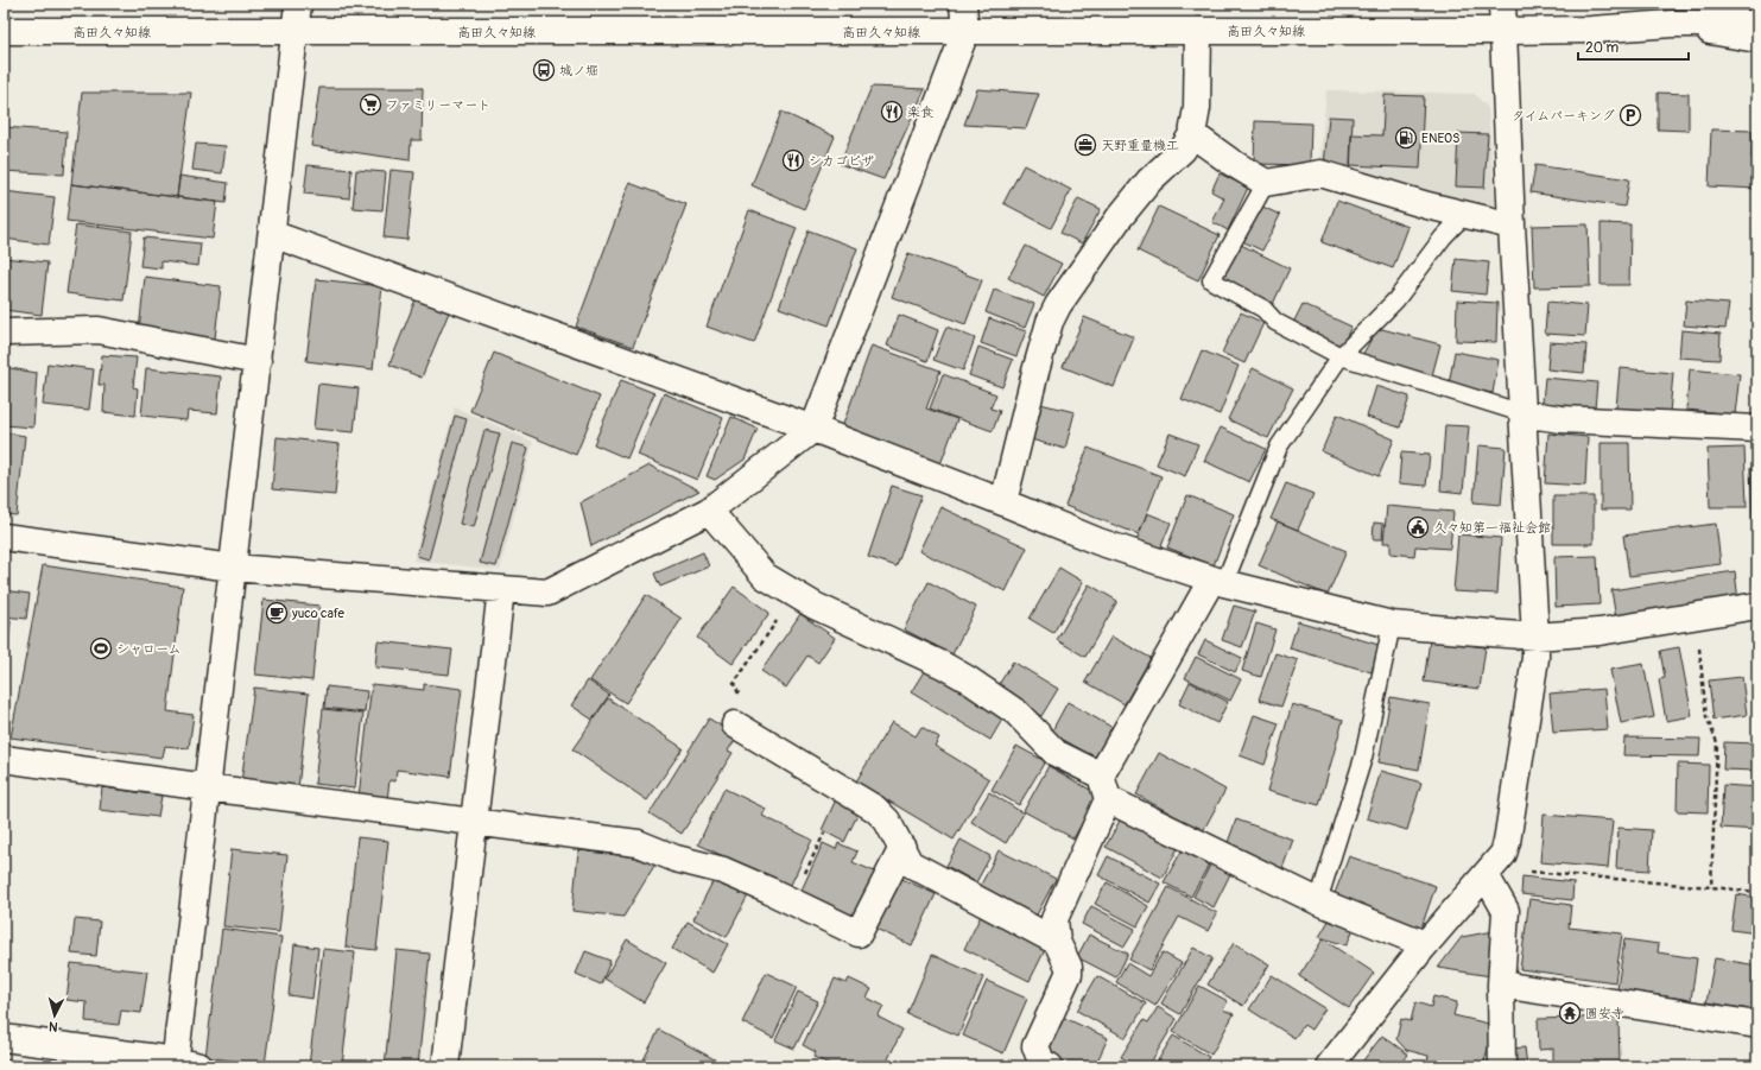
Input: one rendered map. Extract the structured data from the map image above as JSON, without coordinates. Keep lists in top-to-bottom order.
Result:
{
  "streets": {
    "street": ["高田久々知線"]
  },
  "places": {
    "bus stop": ["城ノ堀"],
    "supermarket": ["ファミリーマート"],
    "restaurant": ["楽食", "シカゴピザ"],
    "parking": ["タイムパーキング"],
    "fuel station": ["ENEOS"],
    "office": ["天野重量機工"],
    "public building": ["久々知第一福祉会館"],
    "cafe": ["yuco cafe"],
    "sports": ["シャローム"],
    "temple": ["圓安寺"]
  },
  "scale_bar": "20 m",
  "north": "bottom"
}
